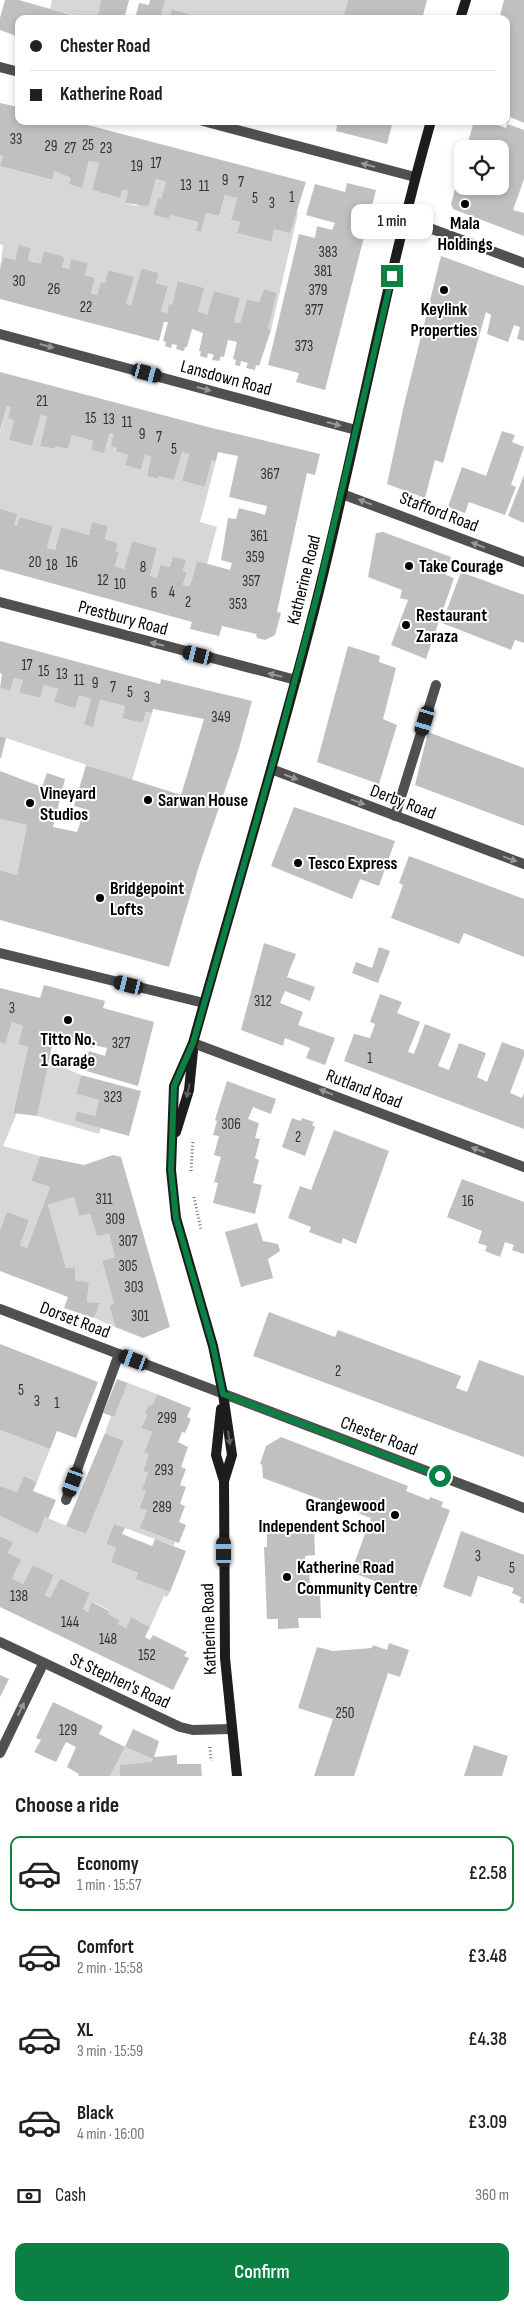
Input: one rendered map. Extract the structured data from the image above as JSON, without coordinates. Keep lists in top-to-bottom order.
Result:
{
  "streets": {
    "main road": ["Katherine Road"],
    "street": [
      "Lansdown Road",
      "Stafford Road",
      "Prestbury Road",
      "Derby Road",
      "Rutland Road",
      "Dorset Road",
      "Chester Road",
      "St Stephen's Road"
    ]
  },
  "crossings": [
    ["Lansdown Road", "Katherine Road"],
    ["Stafford Road", "Katherine Road"],
    ["Katherine Road", "Prestbury Road"],
    ["Katherine Road", "Derby Road"],
    ["Katherine Road", "Rutland Road"],
    ["Katherine Road", "Dorset Road"],
    ["Katherine Road", "Chester Road"],
    ["Katherine Road", "St Stephen's Road"],
    ["Dorset Road", "Chester Road"]
  ],
  "one_way": [
    "Lansdown Road",
    "Stafford Road",
    "Prestbury Road",
    "Derby Road",
    "Rutland Road"
  ],
  "places": [
    "Mala Holdings",
    "Keylink Properties",
    "Take Courage",
    "Restaurant Zaraza",
    "Sarwan House",
    "Vineyard Studios",
    "Tesco Express",
    "Bridgepoint Lofts",
    "Titto No. 1 Garage",
    "Grangewood Independent School",
    "Katherine Road Community Centre"
  ],
  "house_numbers": [
    "33",
    "25",
    "29",
    "27",
    "23",
    "17",
    "19",
    "9",
    "7",
    "13",
    "11",
    "1",
    "5",
    "3",
    "383",
    "381",
    "30",
    "26",
    "379",
    "22",
    "377",
    "373",
    "21",
    "15",
    "13",
    "11",
    "9",
    "7",
    "5",
    "367",
    "361",
    "359",
    "20",
    "16",
    "18",
    "8",
    "12",
    "357",
    "10",
    "4",
    "6",
    "2",
    "353",
    "17",
    "15",
    "13",
    "11",
    "9",
    "7",
    "5",
    "3",
    "349",
    "312",
    "3",
    "327",
    "1",
    "323",
    "306",
    "2",
    "311",
    "16",
    "309",
    "307",
    "305",
    "303",
    "301",
    "2",
    "5",
    "3",
    "1",
    "299",
    "293",
    "289",
    "3",
    "5",
    "138",
    "144",
    "148",
    "152",
    "250",
    "129"
  ],
  "page": {
    "banner": ["Chester Road", "Katherine Road"],
    "bubble": "1 min",
    "heading": "Choose a ride",
    "list": [
      {
        "name": "Economy",
        "note": "1 min · 15:57",
        "value": "£2.58"
      },
      {
        "name": "Comfort",
        "note": "2 min · 15:58",
        "value": "£3.48"
      },
      {
        "name": "XL",
        "note": "3 min · 15:59",
        "value": "£4.38"
      },
      {
        "name": "Black",
        "note": "4 min · 16:00",
        "value": "£3.09"
      }
    ],
    "pay": ["Cash", "360 m"],
    "buttons": "Confirm"
  }
}
